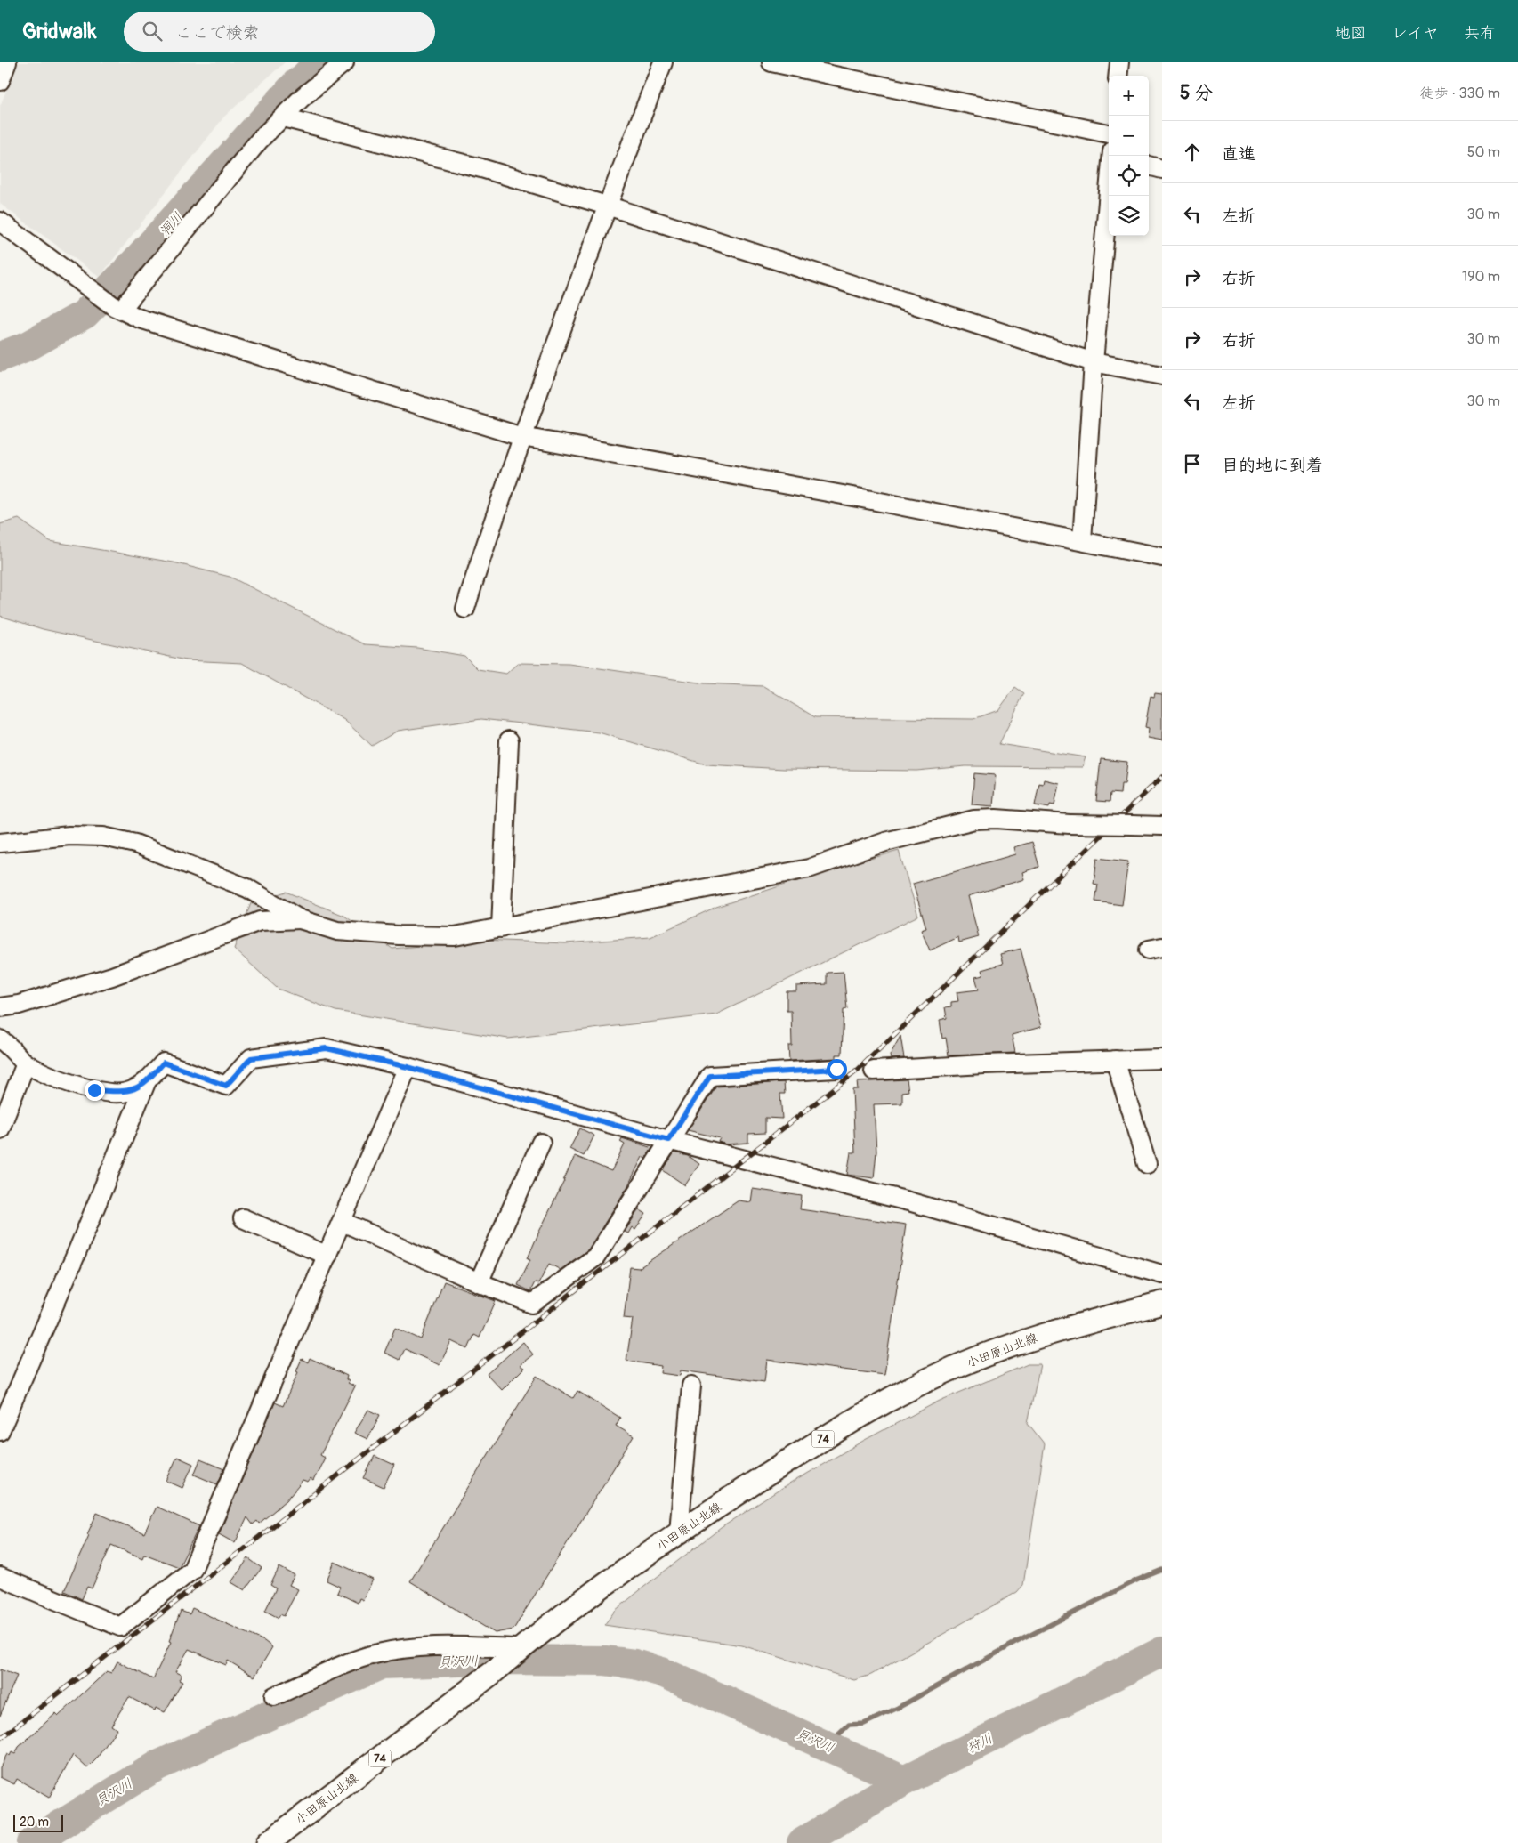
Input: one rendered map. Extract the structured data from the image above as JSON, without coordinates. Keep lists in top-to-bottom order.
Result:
{
  "streets": {
    "main road": ["小田原山北線", "74"]
  },
  "water": ["洞川", "貝沢川", "狩川"],
  "scale_bar": "20 m",
  "page": {
    "header": "Gridwalk",
    "search": "ここで検索",
    "nav": ["地図", "レイヤ", "共有"],
    "heading": ["5 分", "徒歩 · 330 m"],
    "map_buttons": ["+", "−"],
    "list": [
      ["直進", "50 m"],
      ["左折", "30 m"],
      ["右折", "190 m"],
      ["右折", "30 m"],
      ["左折", "30 m"],
      "目的地に到着"
    ],
    "scale": "20 m"
  }
}
